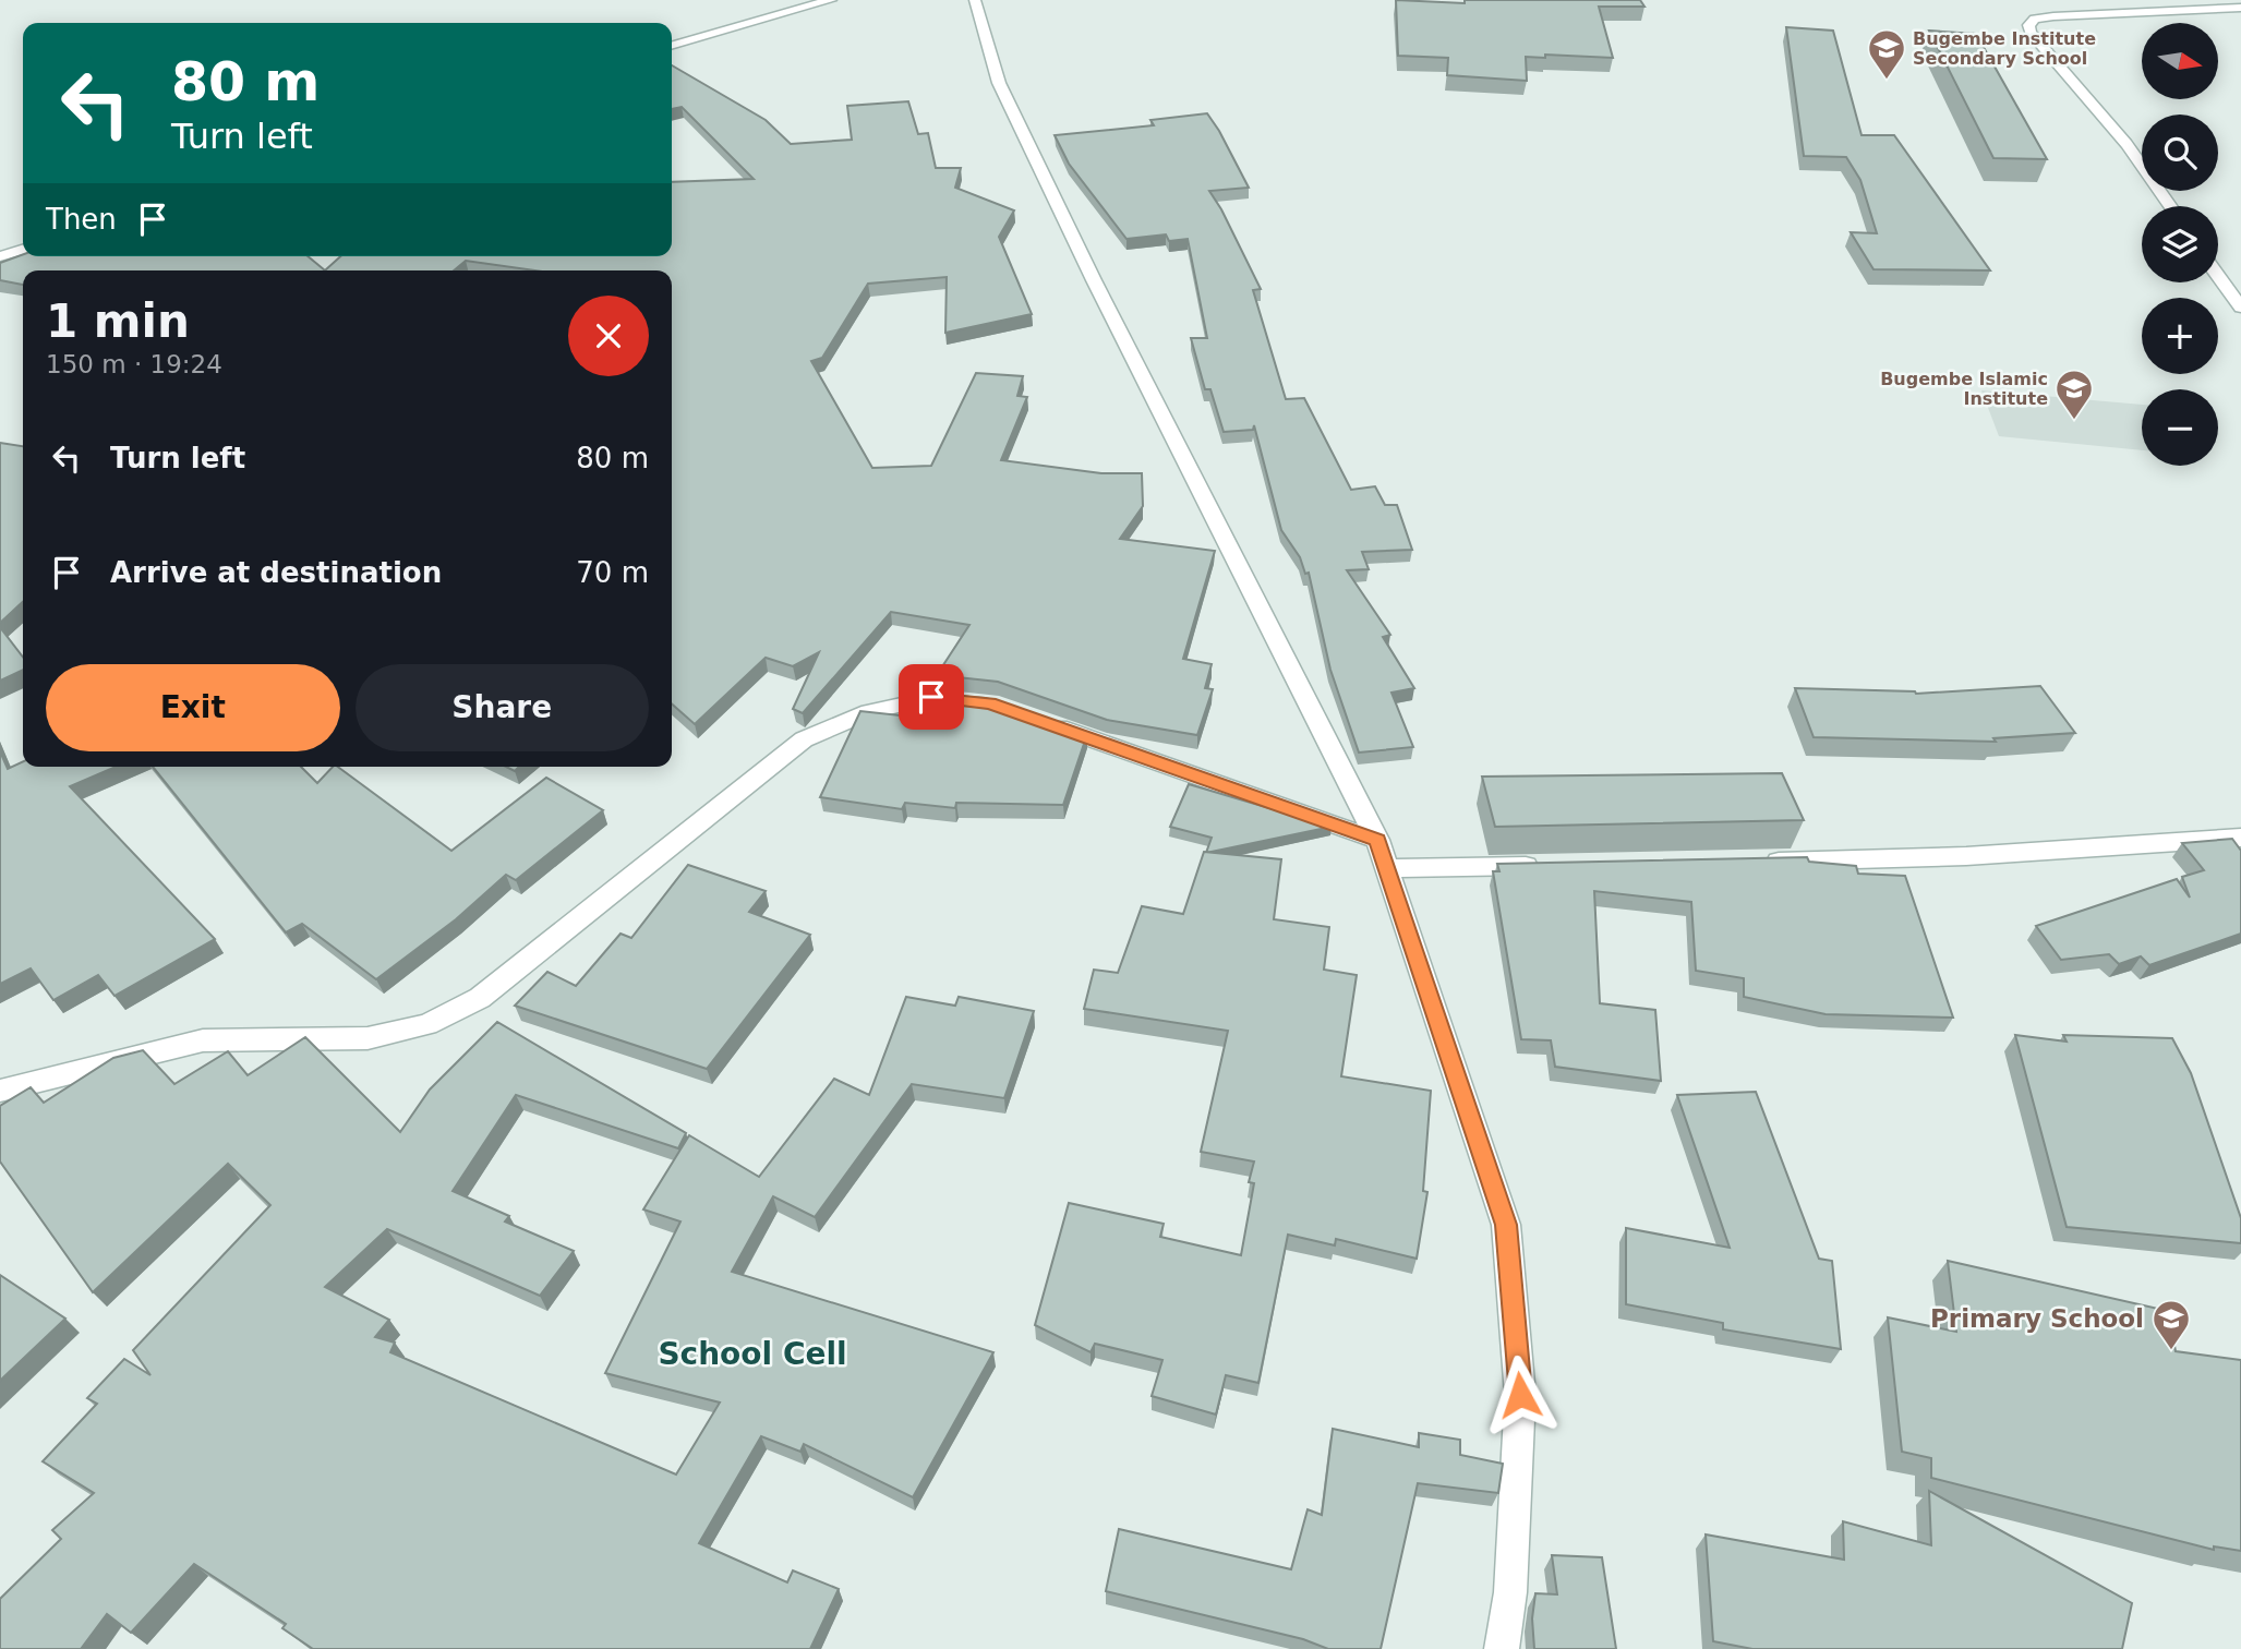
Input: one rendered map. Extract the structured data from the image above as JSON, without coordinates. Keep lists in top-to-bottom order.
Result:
{
  "districts": ["School Cell"],
  "places": {
    "school or university": ["Bugembe Institute Secondary School", "Bugembe Islamic Institute", "Primary School"]
  },
  "north": "right",
  "page": {
    "map_buttons": ["+", "−"],
    "turn": ["80 m", "Turn left"],
    "then": "Then",
    "heading": ["1 min", "150 m · 19:24"],
    "list": [
      {
        "name": "Turn left",
        "value": "80 m"
      },
      {
        "name": "Arrive at destination",
        "value": "70 m"
      }
    ],
    "buttons": ["Exit", "Share"]
  }
}
